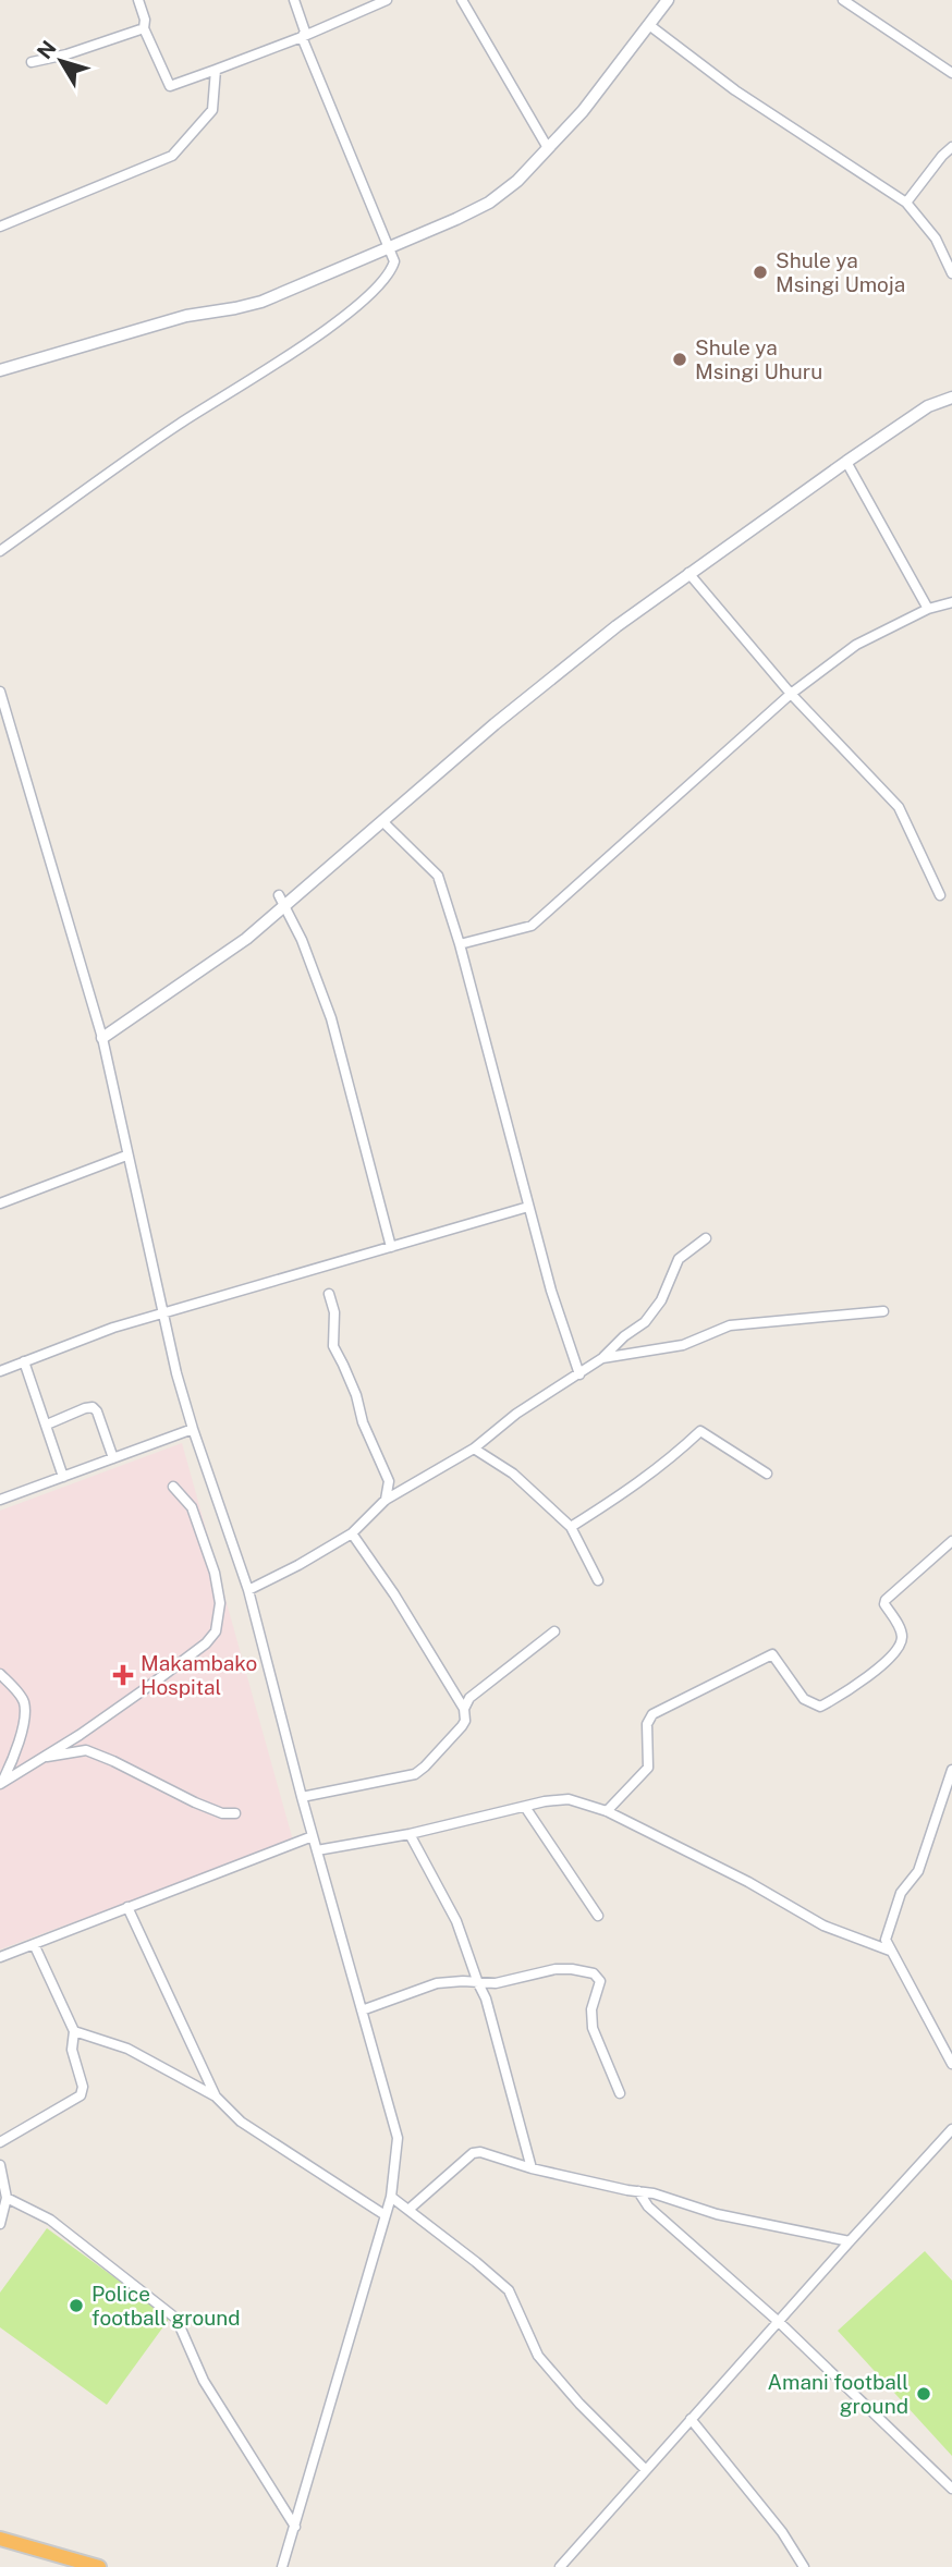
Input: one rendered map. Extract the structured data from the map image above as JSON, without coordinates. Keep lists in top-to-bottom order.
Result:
{
  "places": {
    "other": [
      "Shule ya Msingi Umoja",
      "Shule ya Msingi Uhuru",
      "Police football ground",
      "Amani football ground"
    ],
    "health": ["Makambako Hospital"]
  },
  "north": "top left"
}
